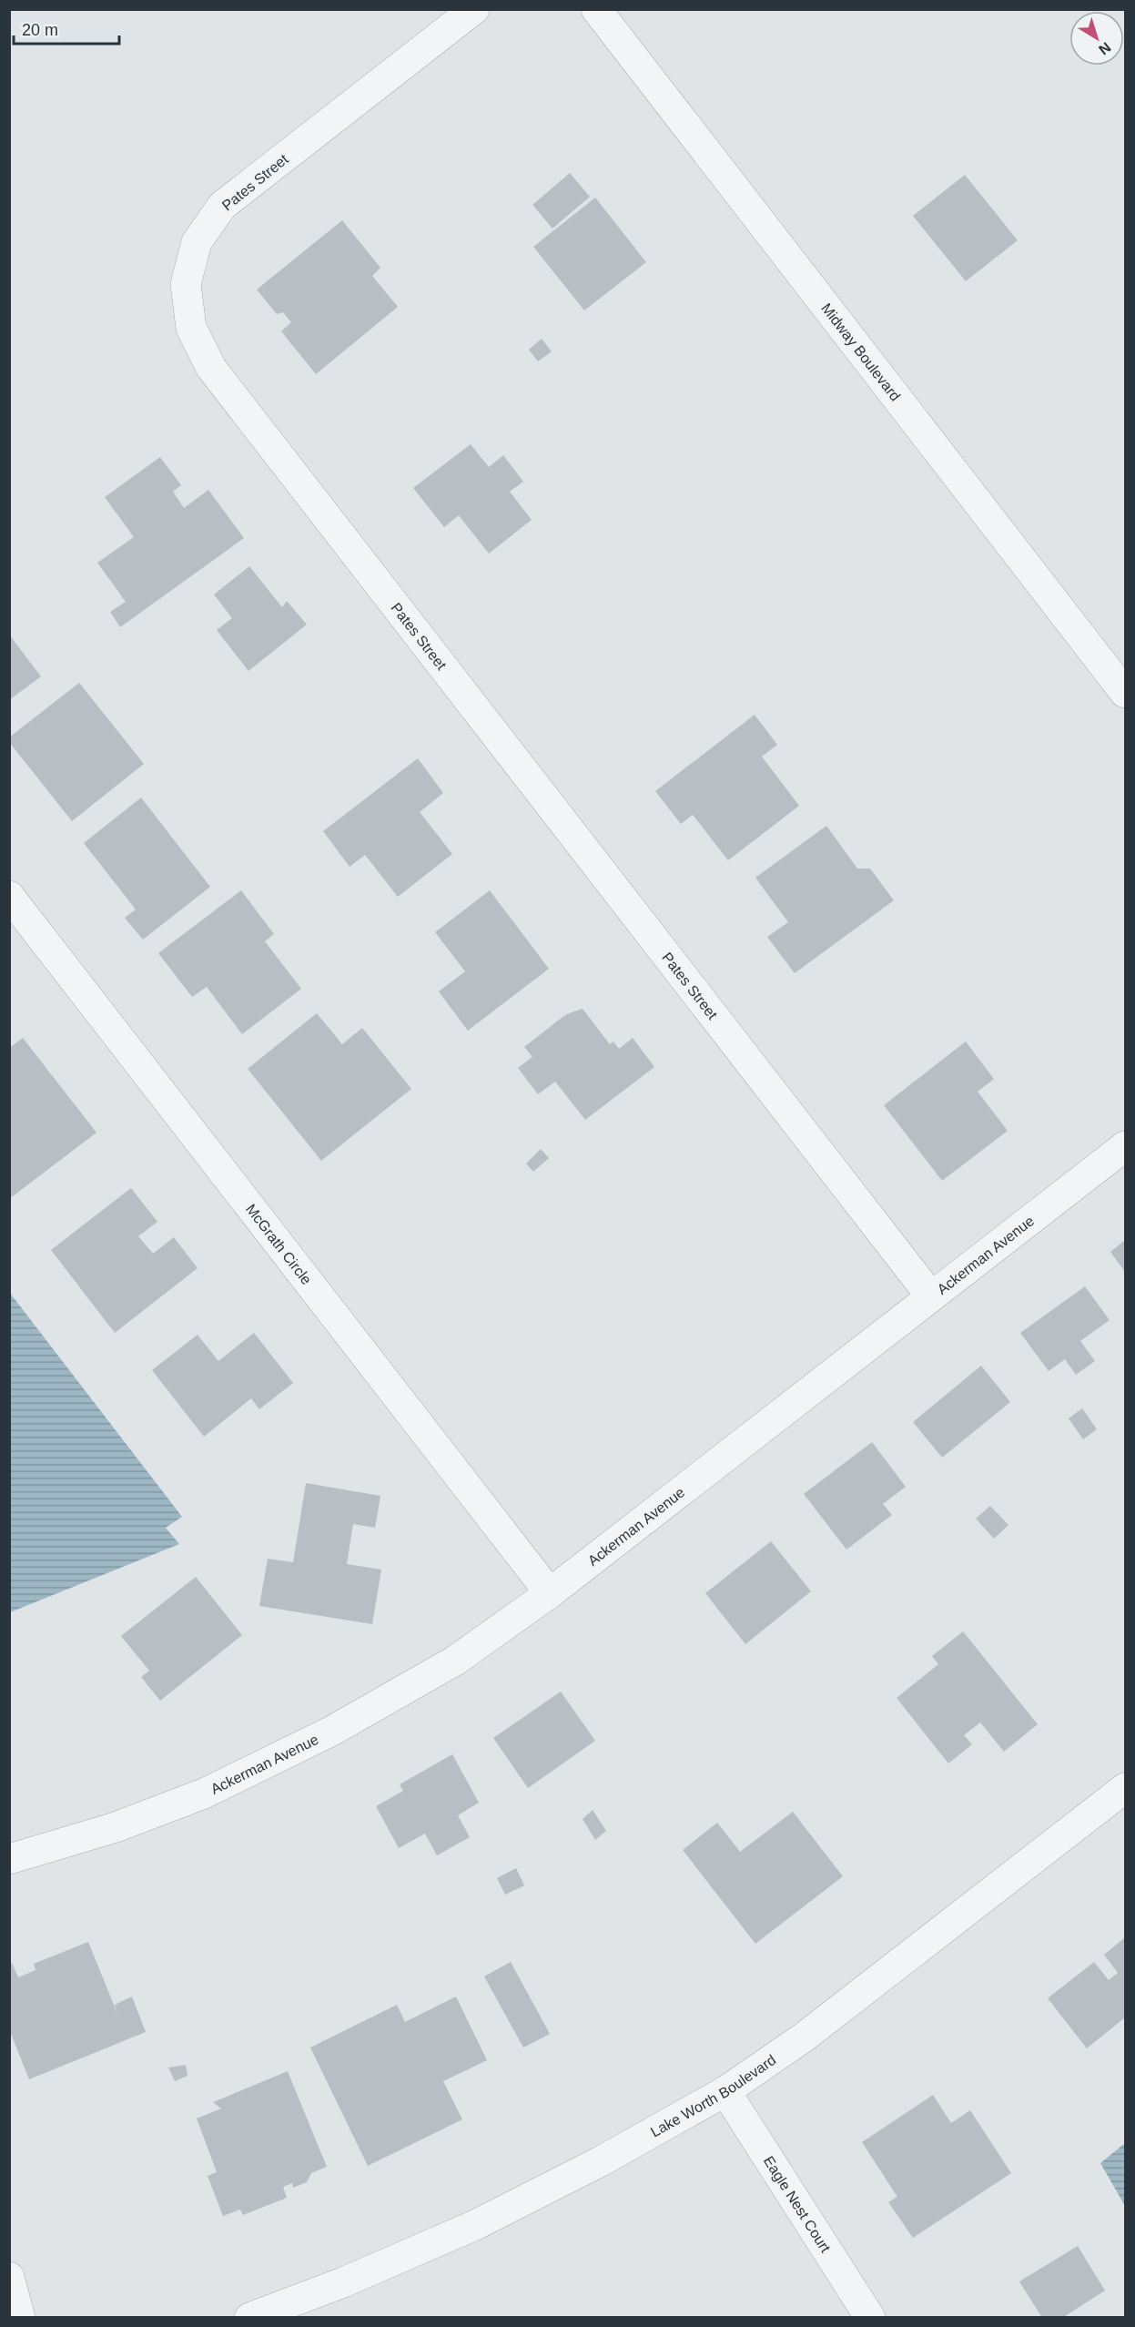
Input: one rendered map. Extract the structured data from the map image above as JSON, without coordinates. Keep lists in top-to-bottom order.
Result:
{
  "streets": {
    "street": [
      "Pates Street",
      "Midway Boulevard",
      "McGrath Circle",
      "Ackerman Avenue",
      "Lake Worth Boulevard",
      "Eagle Nest Court"
    ]
  },
  "crossings": [
    ["Pates Street", "Ackerman Avenue"],
    ["McGrath Circle", "Ackerman Avenue"],
    ["Lake Worth Boulevard", "Eagle Nest Court"]
  ],
  "scale_bar": "20 m",
  "north": "bottom right"
}
